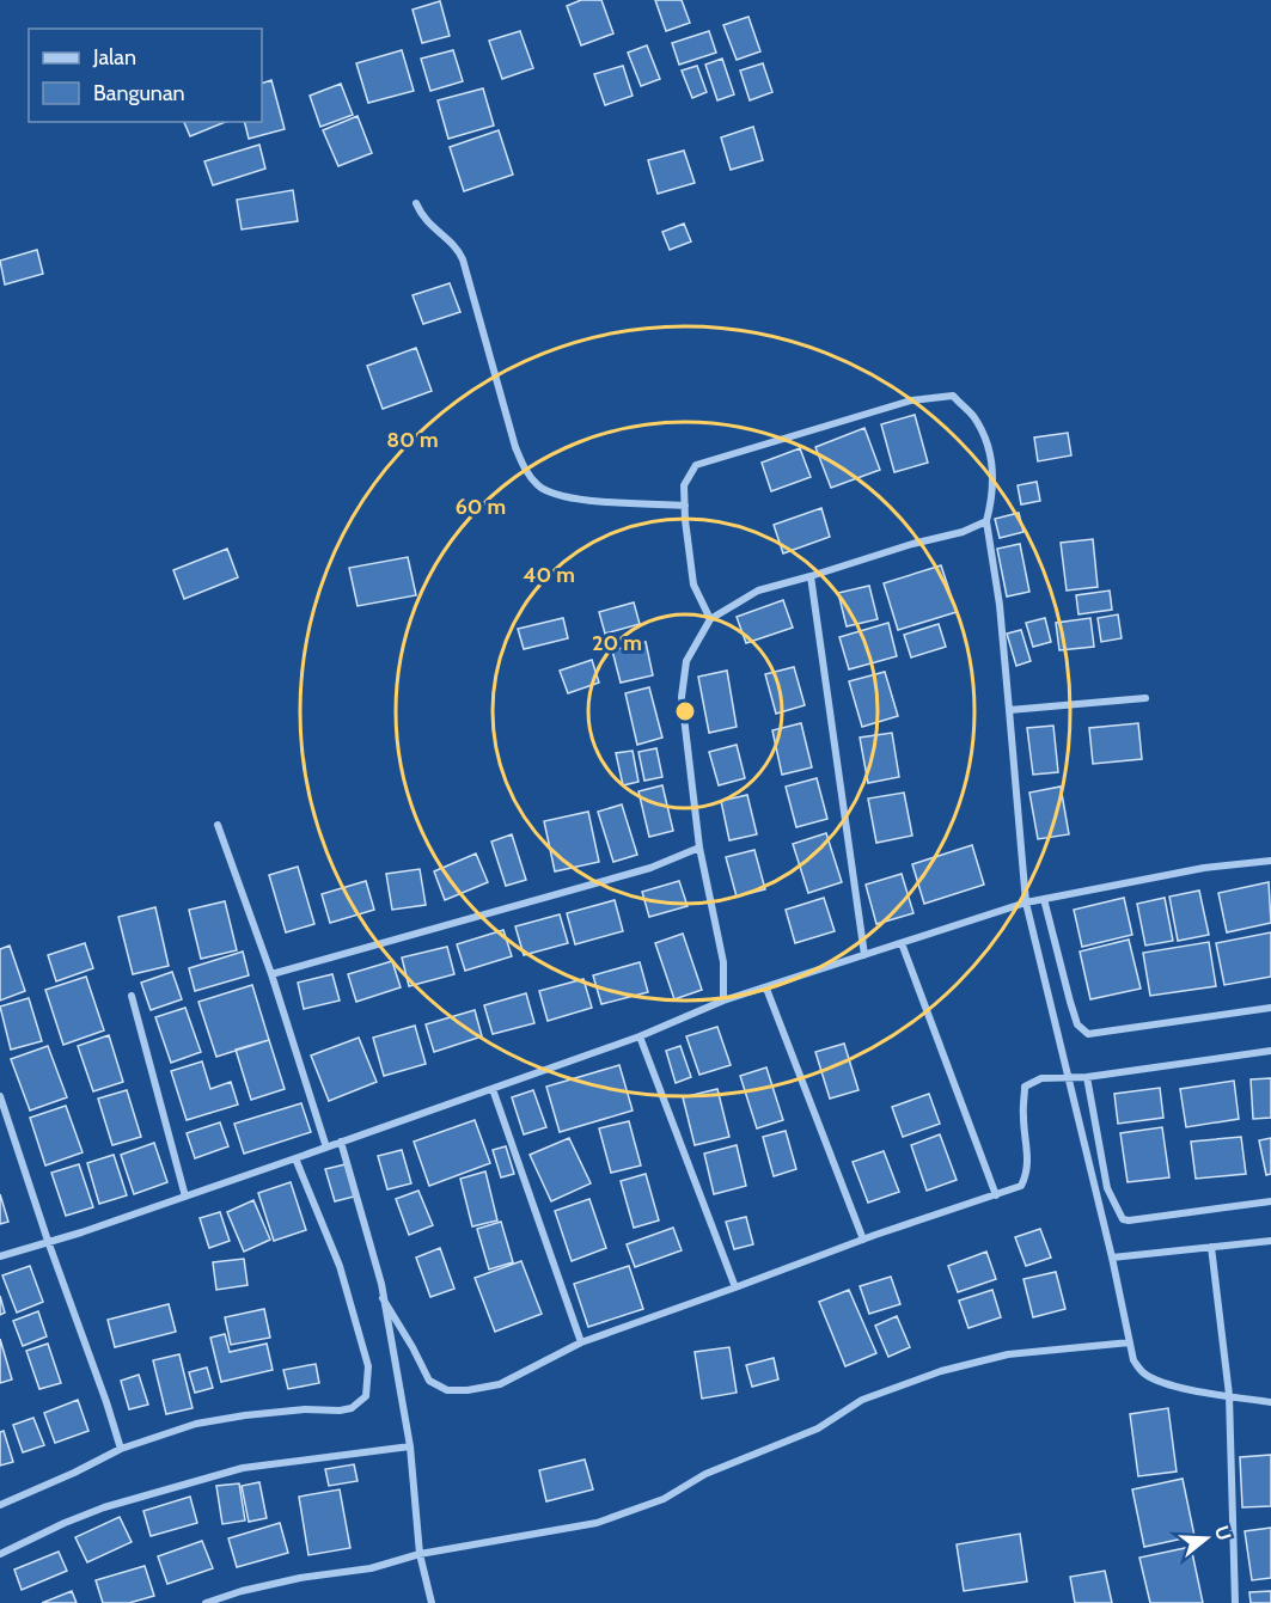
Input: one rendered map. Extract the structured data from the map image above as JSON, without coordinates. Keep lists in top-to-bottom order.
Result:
{
  "legend": ["Jalan", "Bangunan"],
  "north": "right",
  "rings": [
    "80 m",
    "60 m",
    "40 m",
    "20 m"
  ]
}
